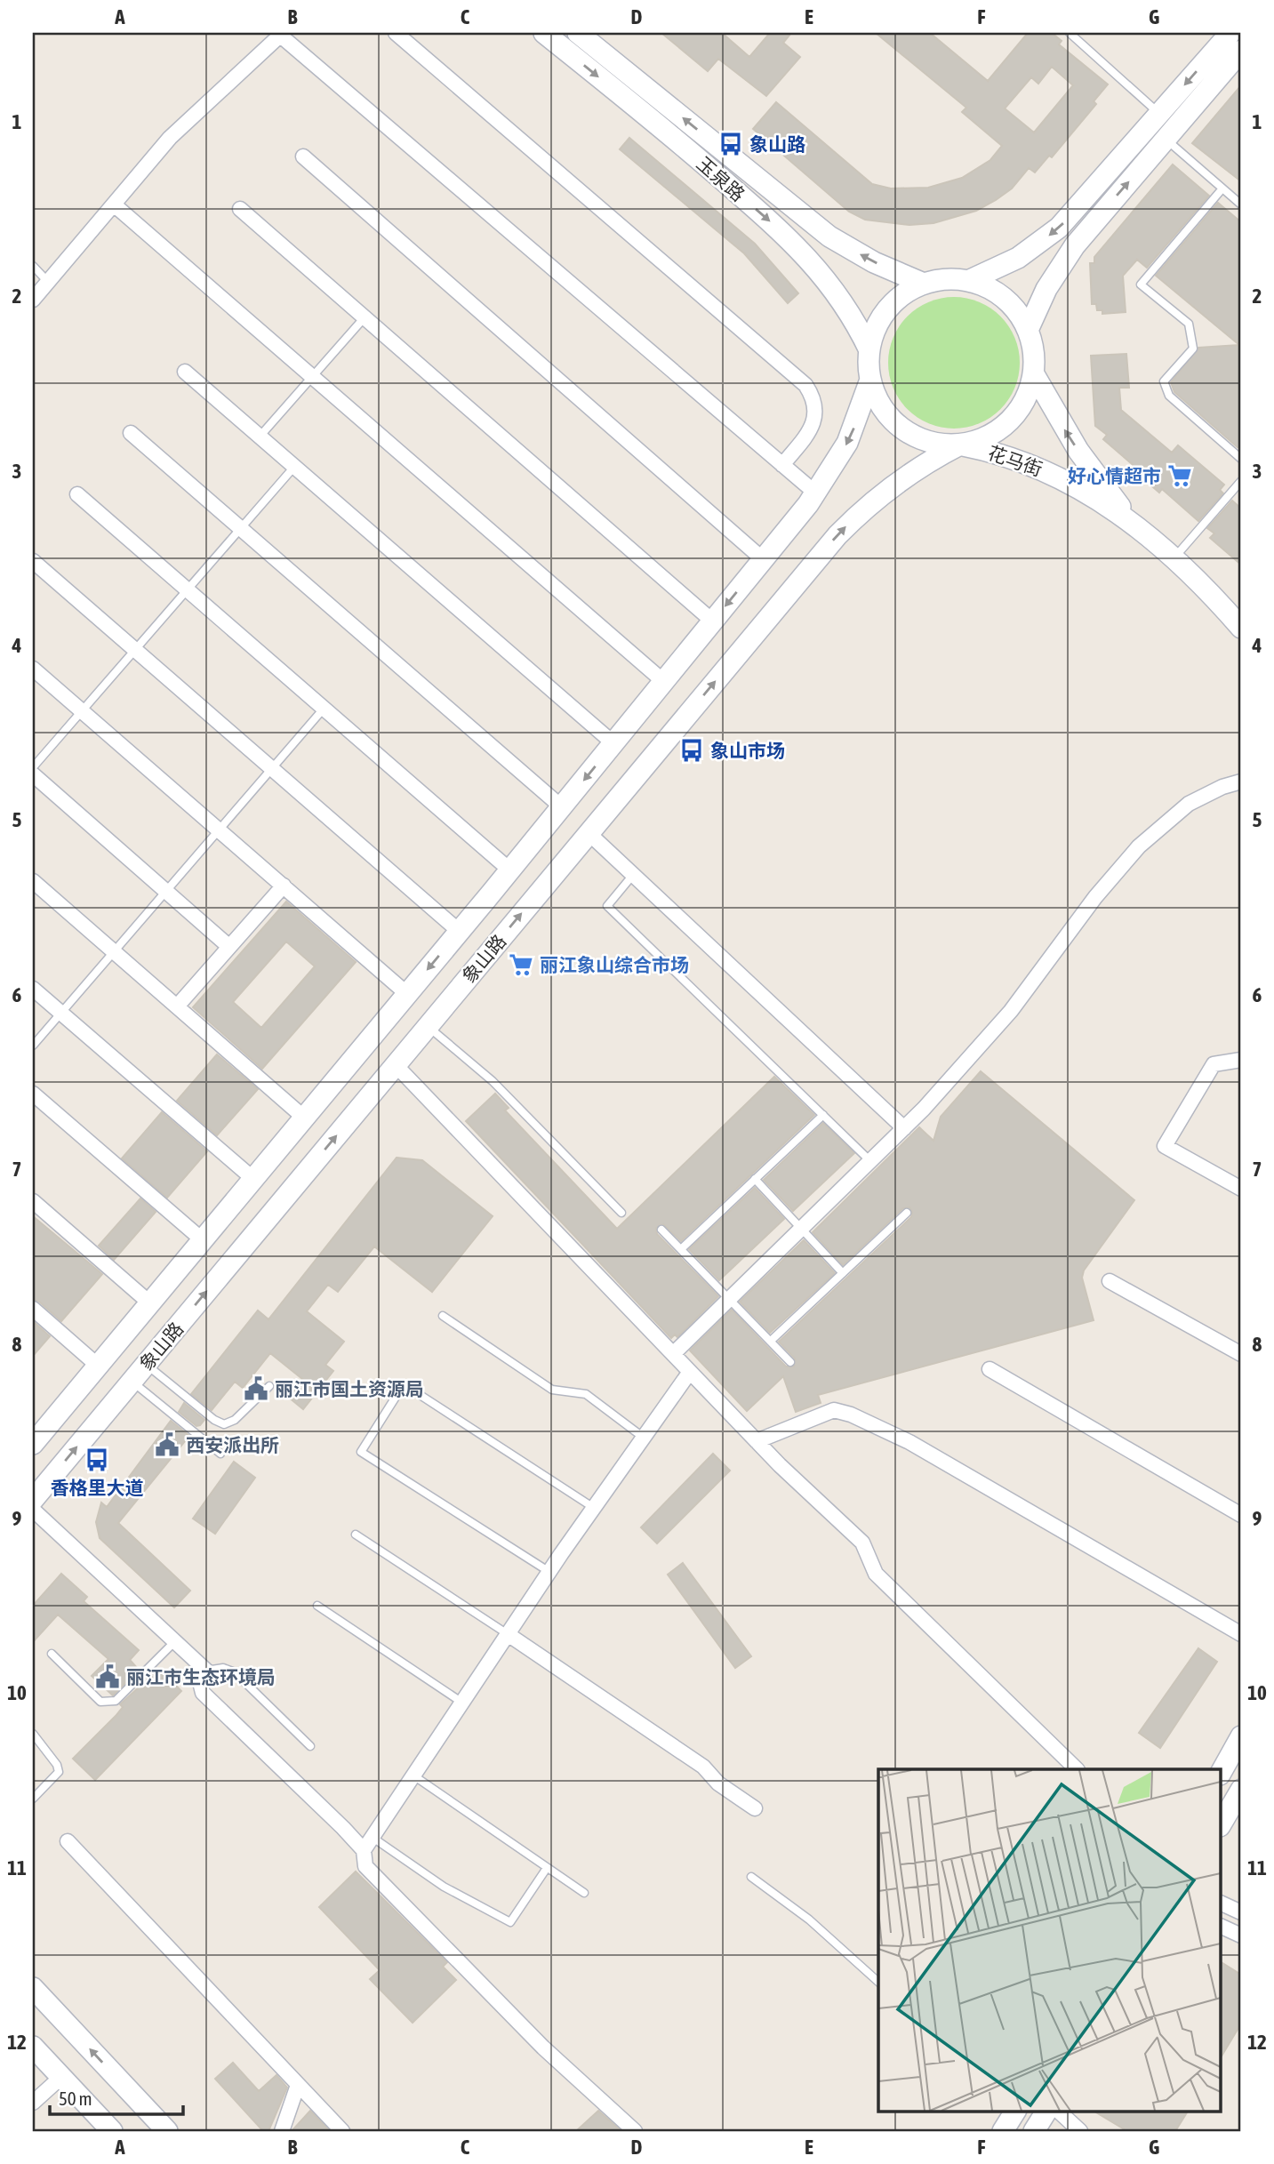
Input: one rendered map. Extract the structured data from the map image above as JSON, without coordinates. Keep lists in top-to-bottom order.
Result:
{
  "streets": {
    "main road": ["玉泉路", "花马街", "象山路"]
  },
  "crossings": [
    ["玉泉路", "花马街"],
    ["玉泉路", "象山路"],
    ["花马街", "象山路"]
  ],
  "places": {
    "bus stop": ["象山路", "象山市场", "香格里大道"],
    "supermarket": ["好心情超市", "丽江象山综合市场"],
    "public building": ["丽江市国土资源局", "西安派出所", "丽江市生态环境局"]
  },
  "scale_bar": "50 m",
  "grid": {
    "columns": [
      "A",
      "B",
      "C",
      "D",
      "E",
      "F",
      "G"
    ],
    "rows": [
      "1",
      "2",
      "3",
      "4",
      "5",
      "6",
      "7",
      "8",
      "9",
      "10",
      "11",
      "12"
    ]
  }
}
